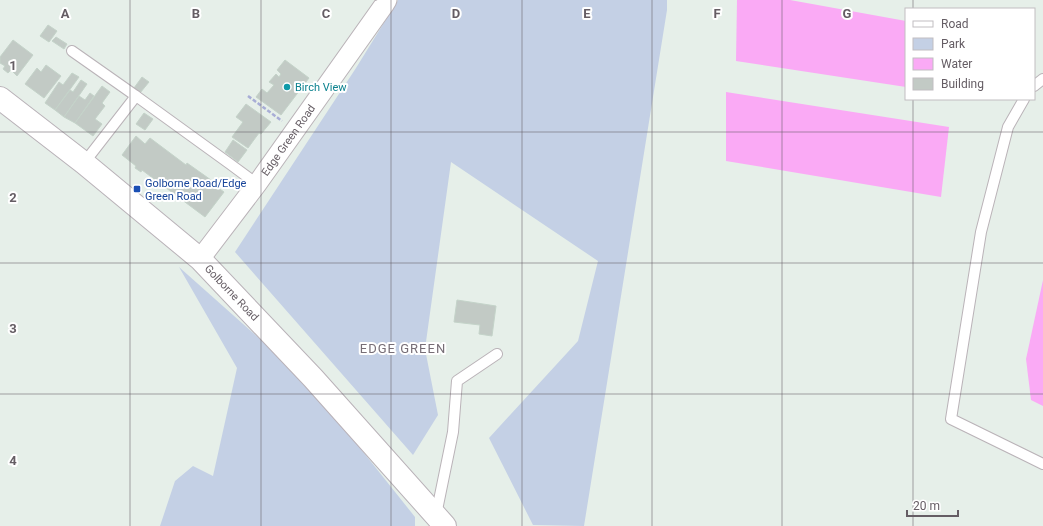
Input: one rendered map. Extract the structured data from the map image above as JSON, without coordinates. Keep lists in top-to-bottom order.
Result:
{
  "streets": {
    "main road": ["Golborne Road"],
    "street": ["Edge Green Road"]
  },
  "crossings": [
    ["Edge Green Road", "Golborne Road"]
  ],
  "districts": ["EDGE GREEN"],
  "places": {
    "other": ["Birch View"],
    "transit": ["Golborne Road/Edge Green Road"]
  },
  "legend": [
    "Road",
    "Park",
    "Water",
    "Building"
  ],
  "scale_bar": "20 m",
  "grid": {
    "columns": [
      "A",
      "B",
      "C",
      "D",
      "E",
      "F",
      "G"
    ],
    "rows": [
      "1",
      "2",
      "3",
      "4"
    ]
  }
}
